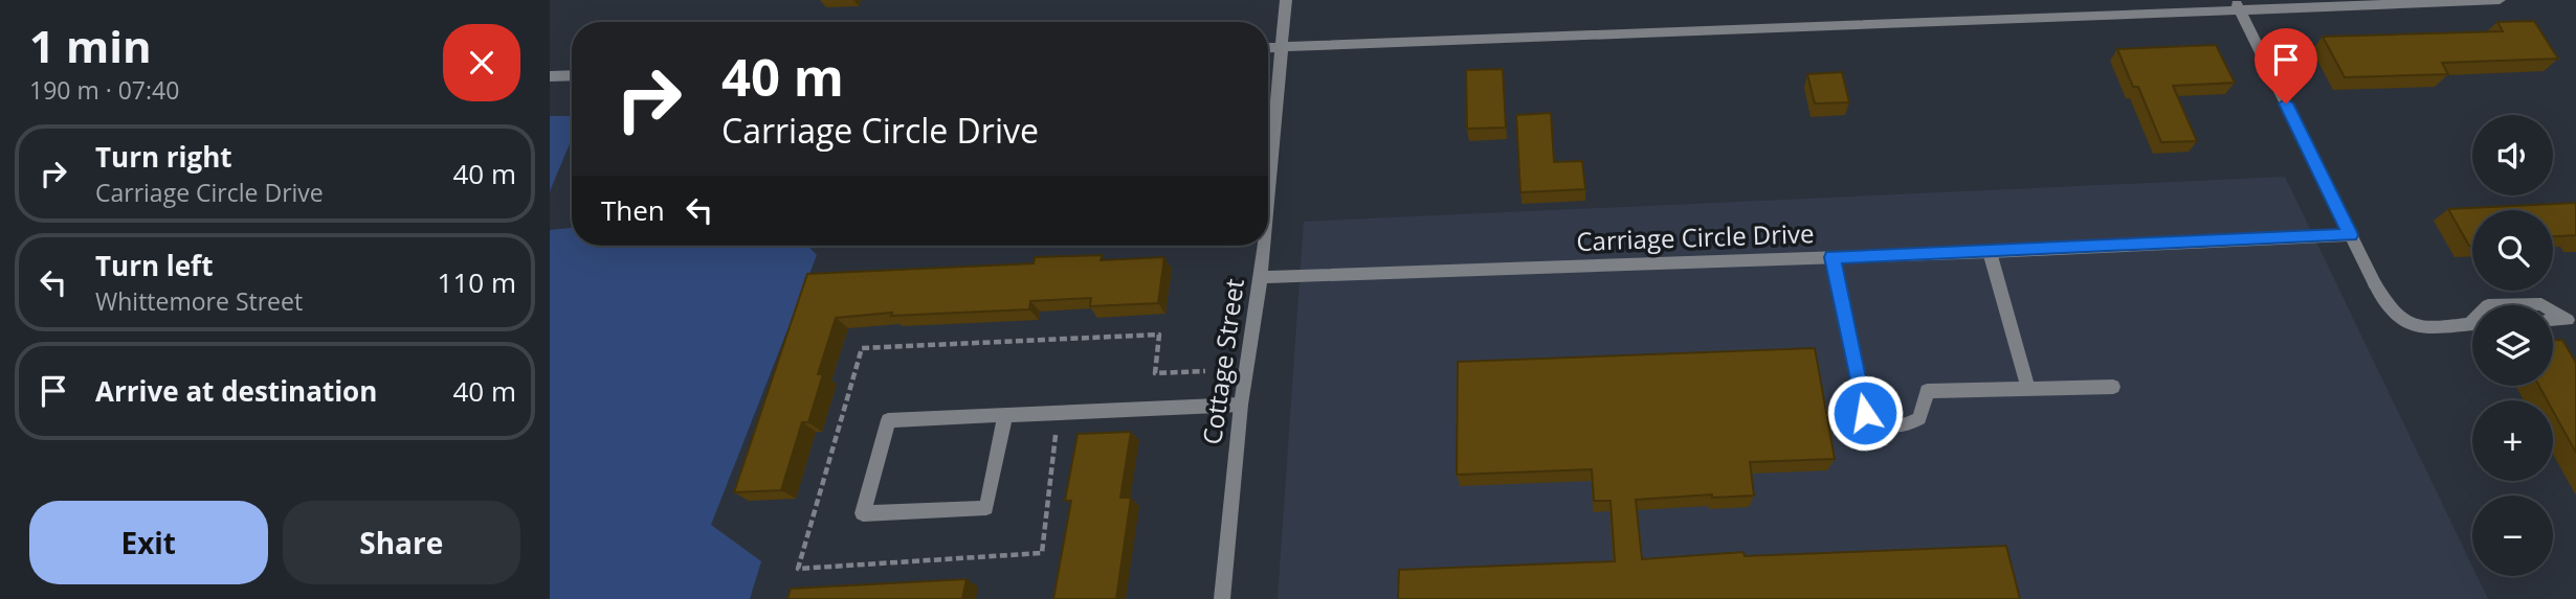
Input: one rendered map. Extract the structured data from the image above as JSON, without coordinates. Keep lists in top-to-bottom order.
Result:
{
  "streets": {
    "street": ["Carriage Circle Drive", "Cottage Street"]
  },
  "crossings": [
    ["Carriage Circle Drive", "Cottage Street"]
  ],
  "page": {
    "heading": ["1 min", "190 m · 07:40"],
    "turn": ["40 m", "Carriage Circle Drive"],
    "map_buttons": ["+", "−"],
    "list": [
      {
        "name": "Turn right",
        "note": "Carriage Circle Drive",
        "value": "40 m"
      },
      {
        "name": "Turn left",
        "note": "Whittemore Street",
        "value": "110 m"
      },
      {
        "name": "Arrive at destination",
        "value": "40 m"
      }
    ],
    "then": "Then",
    "buttons": ["Exit", "Share"]
  }
}
